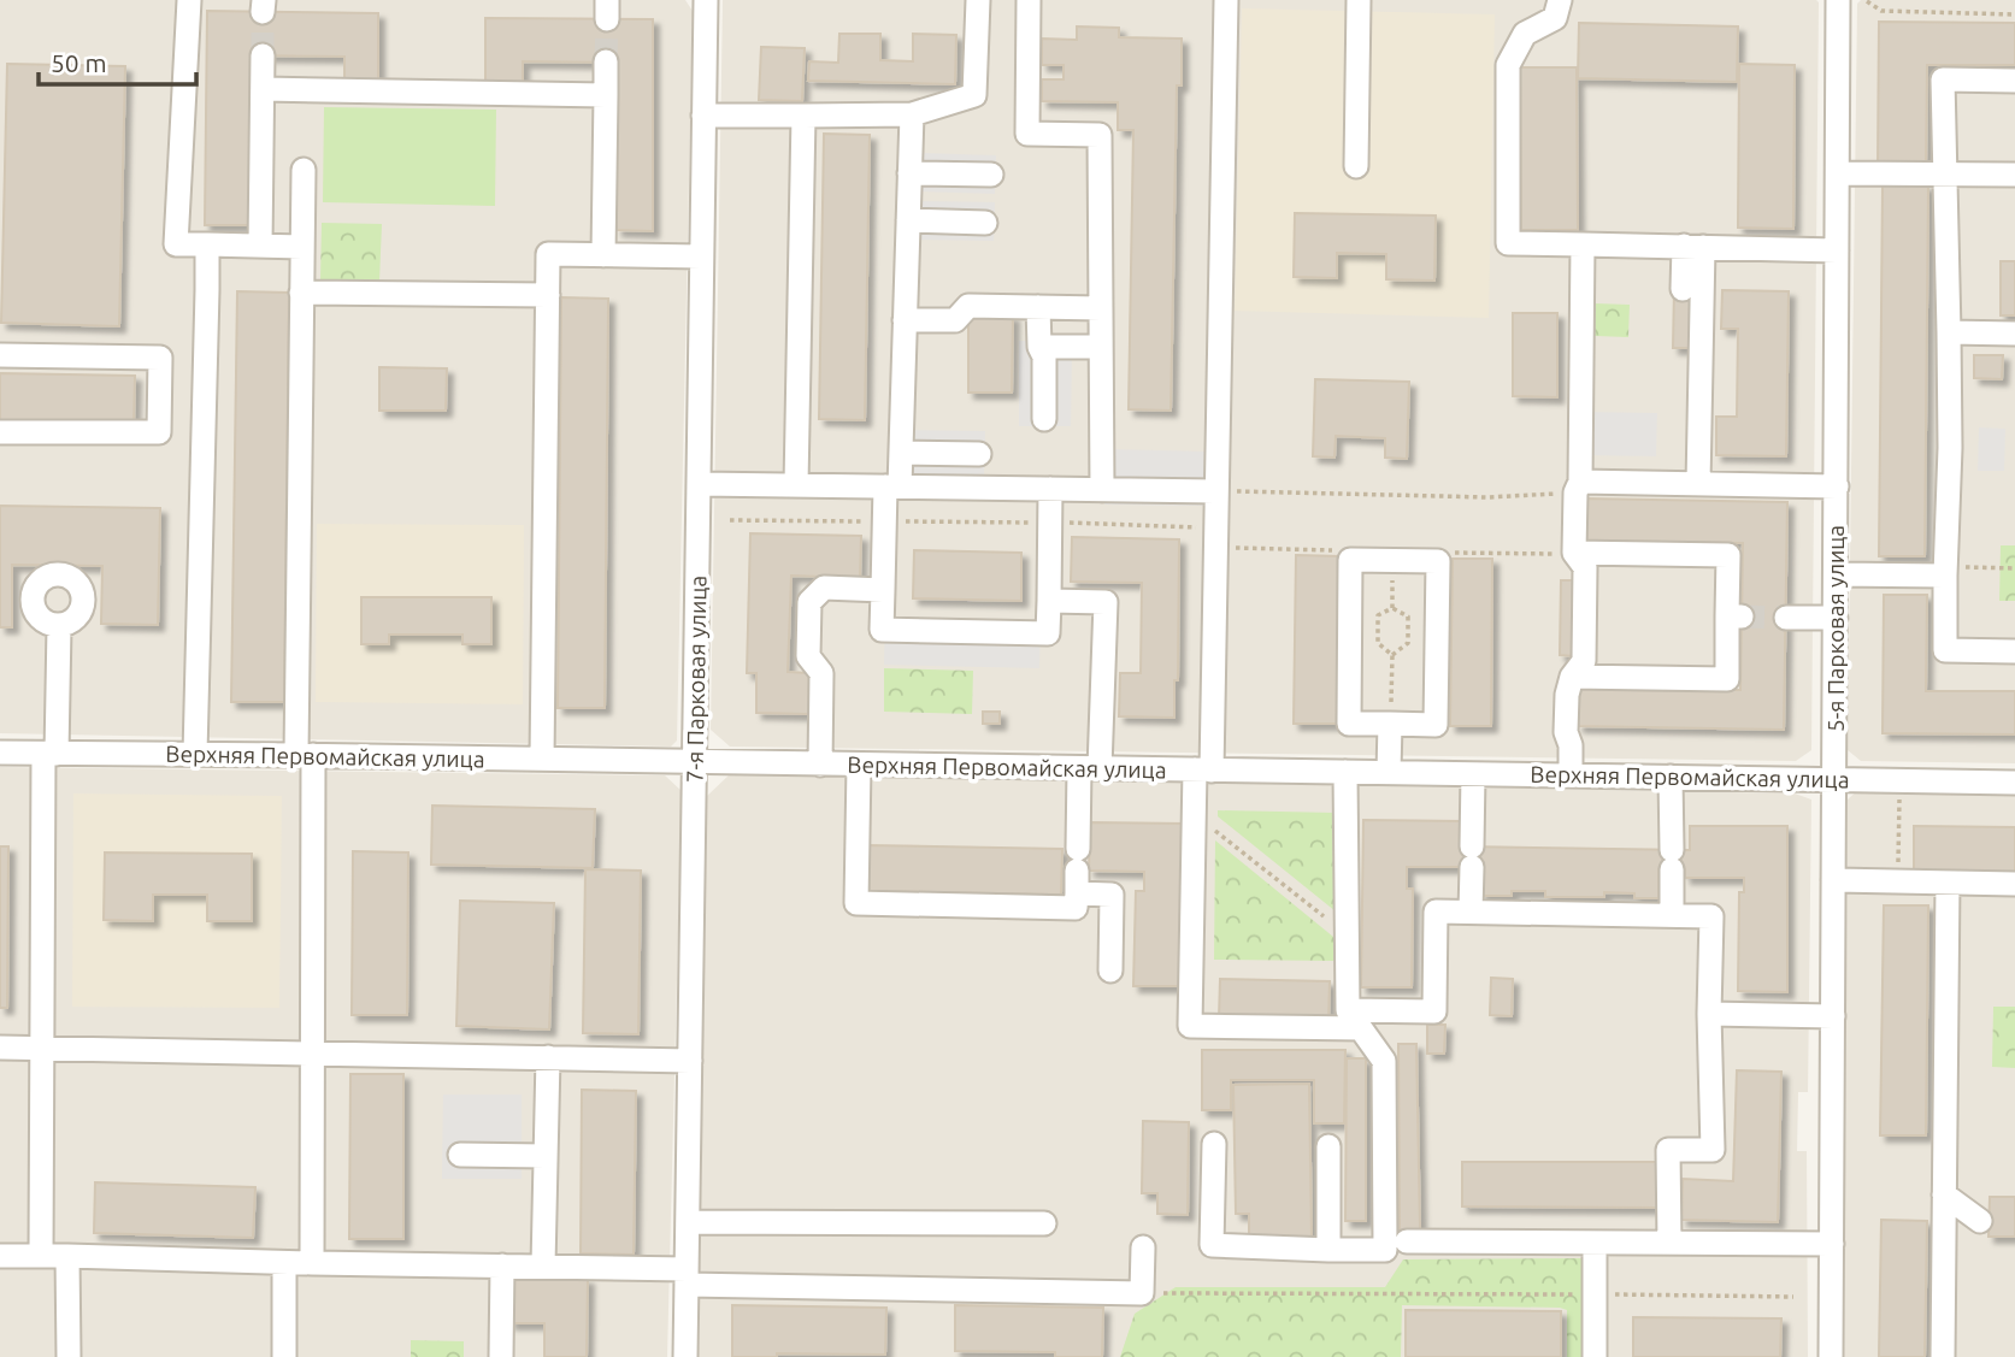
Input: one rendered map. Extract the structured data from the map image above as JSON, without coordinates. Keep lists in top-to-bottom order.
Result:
{
  "streets": {
    "street": ["5-я Парковая улица", "7-я Парковая улица", "Верхняя Первомайская улица"]
  },
  "crossings": [
    ["5-я Парковая улица", "Верхняя Первомайская улица"],
    ["7-я Парковая улица", "Верхняя Первомайская улица"]
  ],
  "scale_bar": "50 m"
}
